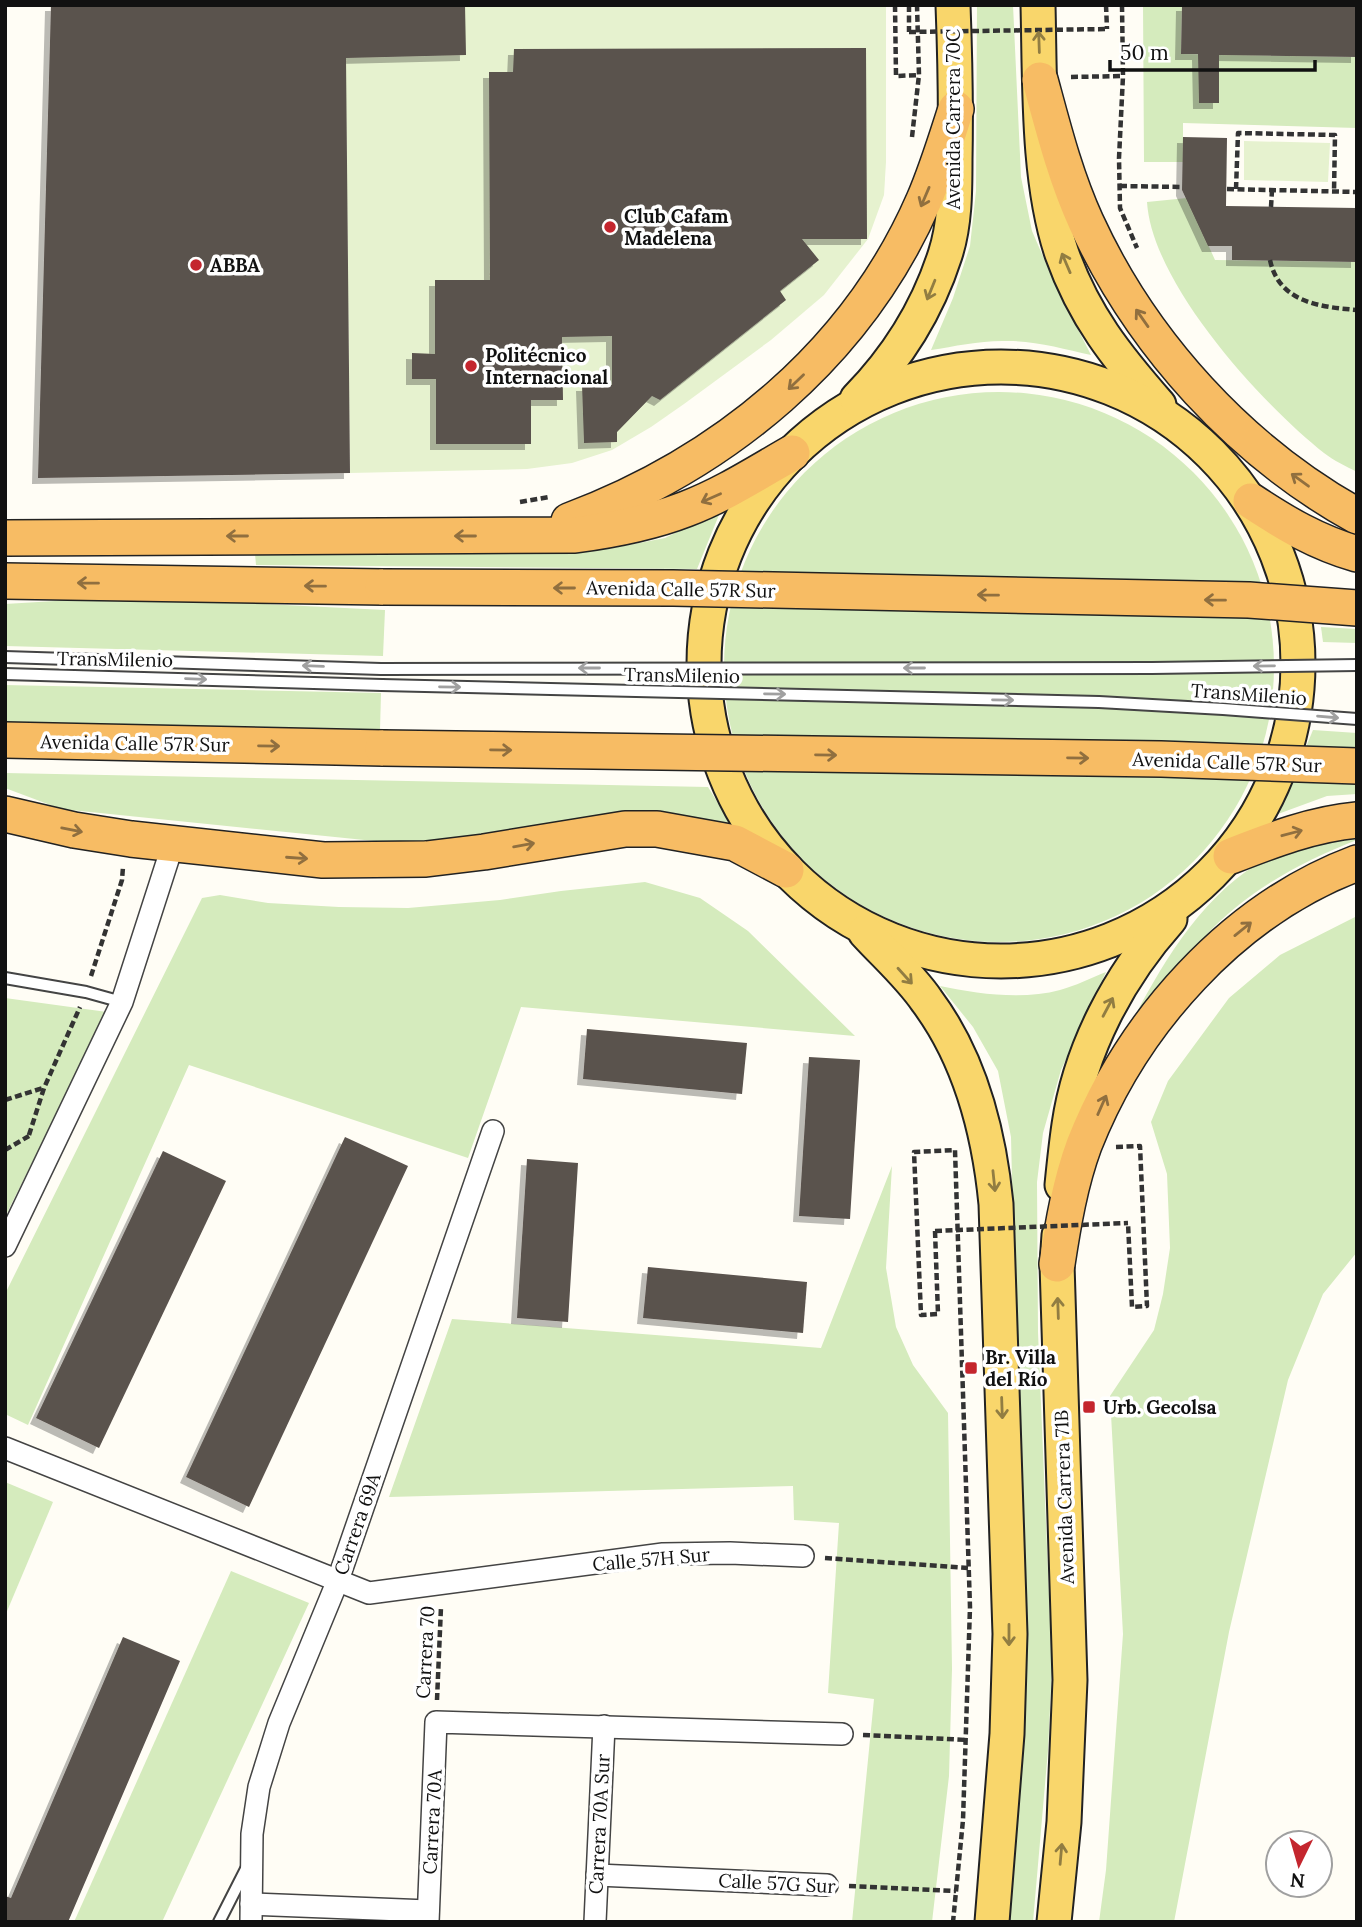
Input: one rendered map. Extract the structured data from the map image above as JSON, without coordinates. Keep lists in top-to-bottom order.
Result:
{
  "streets": {
    "highway": ["Avenida Calle 57R Sur"],
    "main road": ["Avenida Carrera 70C", "Avenida Carrera 71B"],
    "street": [
      "Carrera 69A",
      "Calle 57H Sur",
      "Carrera 70A",
      "Carrera 70A Sur",
      "Calle 57G Sur"
    ],
    "lane": ["TransMilenio"],
    "path": ["Carrera 70"]
  },
  "crossings": [
    ["Carrera 69A", "Calle 57H Sur"],
    ["Calle 57H Sur", "Carrera 70"],
    ["Carrera 70", "Carrera 70A"],
    ["Carrera 70A Sur", "Calle 57G Sur"]
  ],
  "one_way": ["Avenida Carrera 70C"],
  "places": {
    "other": ["Club Cafam Madelena", "ABBA", "Politécnico Internacional"],
    "transit": ["Br. Villa del Río", "Urb. Gecolsa"]
  },
  "scale_bar": "50 m",
  "north": "bottom"
}
